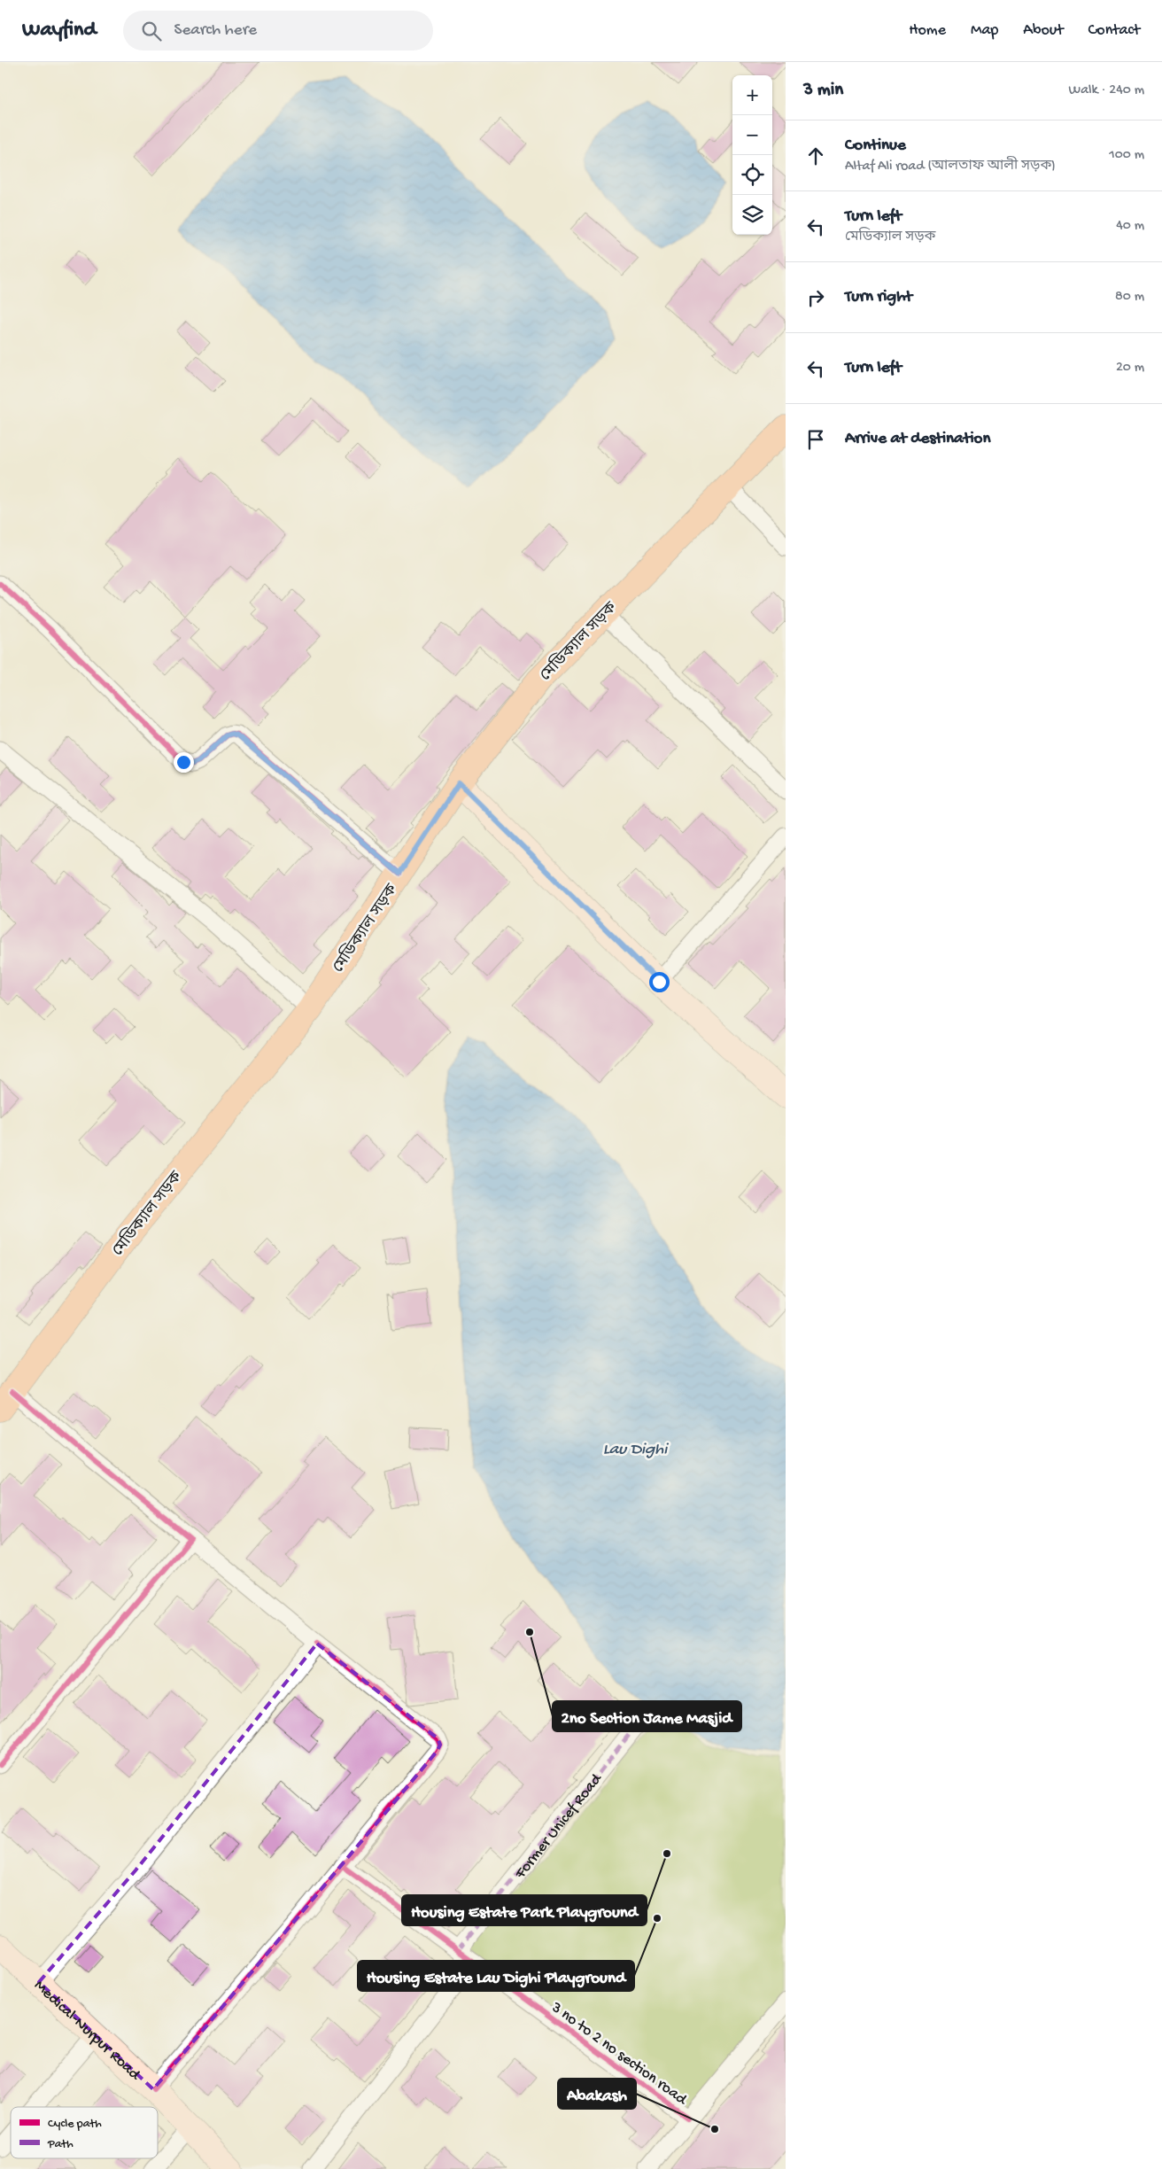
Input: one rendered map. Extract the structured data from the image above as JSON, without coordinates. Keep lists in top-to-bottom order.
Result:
{
  "streets": {
    "main road": ["মেডিক্যাল সড়ক", "Medical-Nurpur Road"],
    "street": ["Former Unicef Road", "3 no to 2 no section road"]
  },
  "crossings": [
    ["Former Unicef Road", "3 no to 2 no section road"]
  ],
  "water": ["Lau Dighi"],
  "places": [
    "2no Section Jame Masjid",
    "Housing Estate Park Playground",
    "Housing Estate Lau Dighi Playground",
    "Abakash"
  ],
  "legend": ["Cycle path", "Path"],
  "page": {
    "header": "Wayfind",
    "search": "Search here",
    "nav": [
      "Home",
      "Map",
      "About",
      "Contact"
    ],
    "heading": ["3 min", "Walk · 240 m"],
    "map_buttons": ["+", "−"],
    "list": [
      ["Continue", "Altaf Ali road (আলতাফ আলী সড়ক)", "100 m"],
      ["Turn left", "মেডিক্যাল সড়ক", "40 m"],
      ["Turn right", "80 m"],
      ["Turn left", "20 m"],
      "Arrive at destination"
    ]
  }
}
